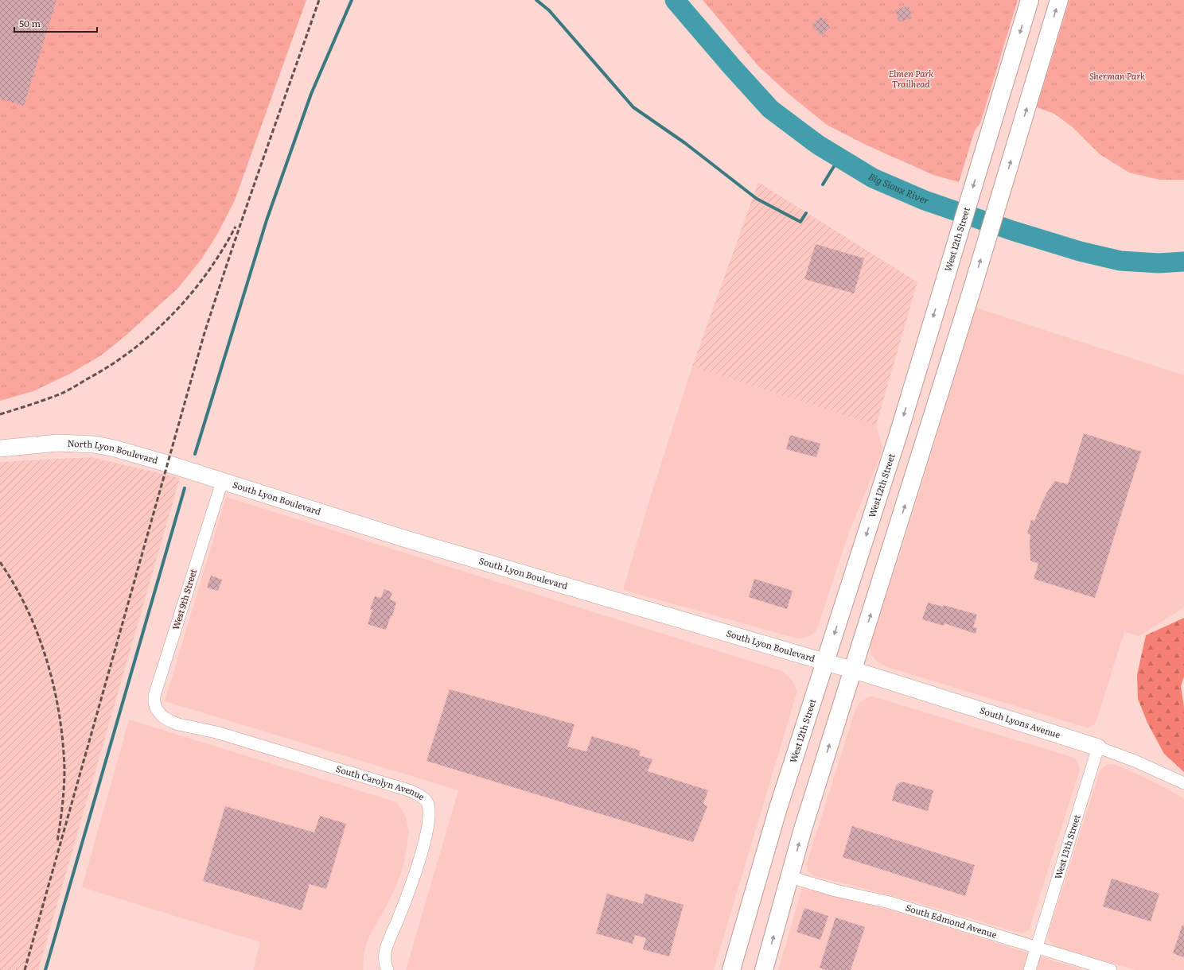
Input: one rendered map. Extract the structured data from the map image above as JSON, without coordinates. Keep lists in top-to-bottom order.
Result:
{
  "streets": {
    "main road": ["West 12th Street"],
    "street": [
      "North Lyon Boulevard",
      "South Lyon Boulevard",
      "West 9th Street",
      "South Lyons Avenue",
      "South Carolyn Avenue",
      "West 13th Street",
      "South Edmond Avenue"
    ]
  },
  "crossings": [
    ["West 12th Street", "South Lyon Boulevard"],
    ["North Lyon Boulevard", "South Lyon Boulevard"],
    ["North Lyon Boulevard", "West 9th Street"],
    ["South Lyon Boulevard", "West 9th Street"],
    ["South Lyon Boulevard", "South Lyons Avenue"],
    ["West 9th Street", "South Carolyn Avenue"],
    ["South Lyons Avenue", "West 13th Street"],
    ["West 13th Street", "South Edmond Avenue"]
  ],
  "water": ["Big Sioux River"],
  "parks": ["Elmen Park Trailhead", "Sherman Park"],
  "scale_bar": "50 m"
}
